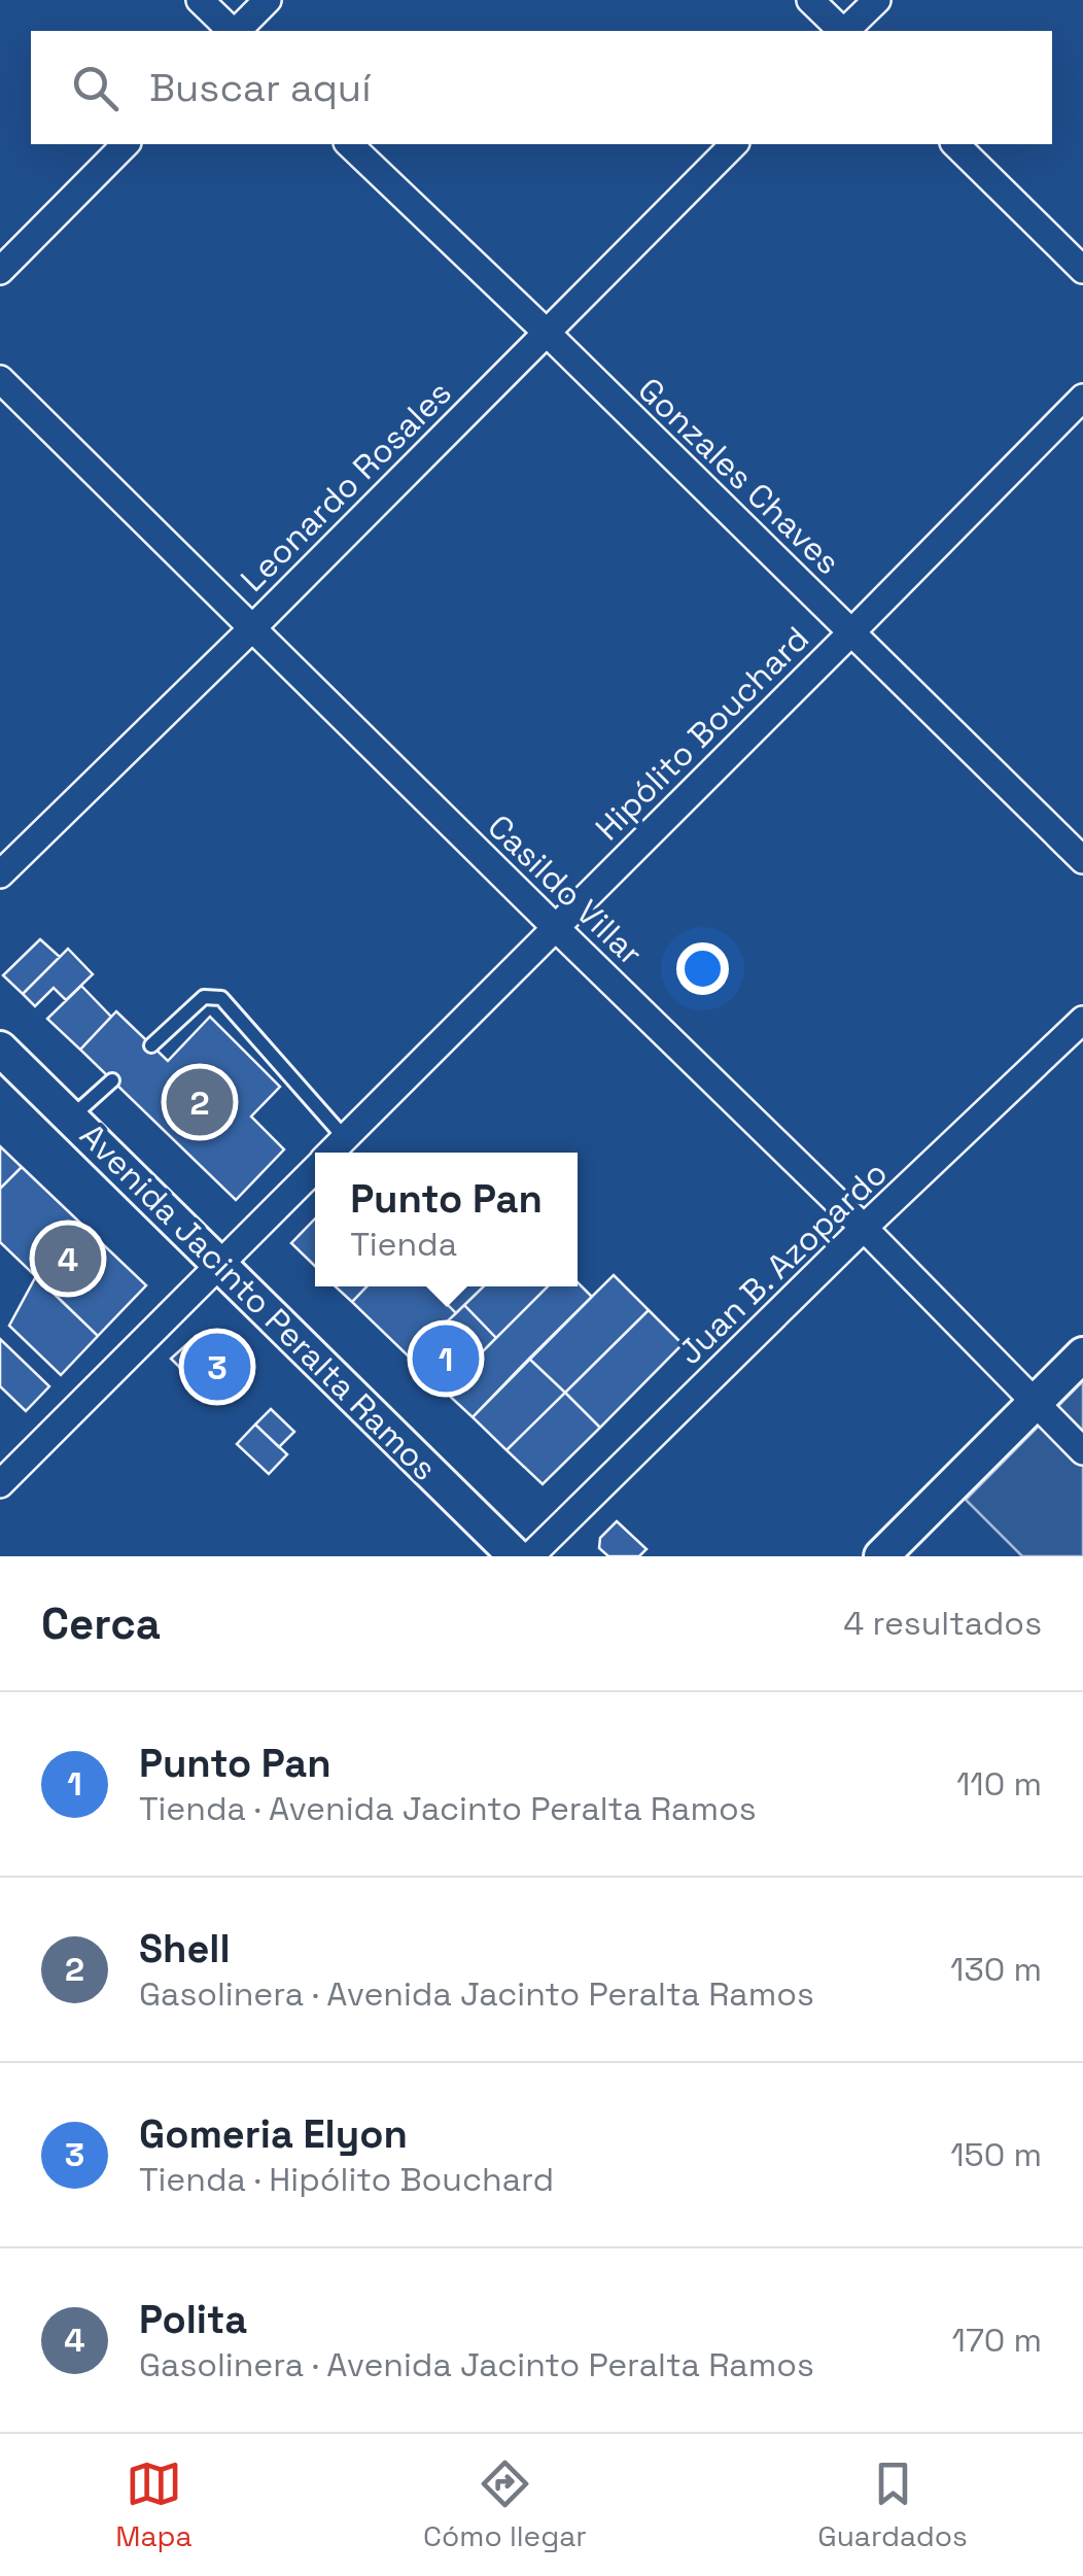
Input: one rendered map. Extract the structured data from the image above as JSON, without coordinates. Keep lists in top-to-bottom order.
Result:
{
  "streets": {
    "main road": ["Avenida Jacinto Peralta Ramos"],
    "street": [
      "Gonzales Chaves",
      "Leonardo Rosales",
      "Hipólito Bouchard",
      "Casildo Villar",
      "Juan B. Azopardo"
    ]
  },
  "crossings": [
    ["Gonzales Chaves", "Leonardo Rosales"],
    ["Gonzales Chaves", "Hipólito Bouchard"],
    ["Leonardo Rosales", "Casildo Villar"],
    ["Hipólito Bouchard", "Casildo Villar"],
    ["Hipólito Bouchard", "Avenida Jacinto Peralta Ramos"],
    ["Casildo Villar", "Juan B. Azopardo"]
  ],
  "page": {
    "search": "Buscar aquí",
    "pins": [
      "2",
      "4",
      "1",
      "3"
    ],
    "popup": ["Punto Pan", "Tienda"],
    "heading": ["Cerca", "4 resultados"],
    "list": [
      {
        "mark": "1",
        "name": "Punto Pan",
        "note": "Tienda · Avenida Jacinto Peralta Ramos",
        "value": "110 m"
      },
      {
        "mark": "2",
        "name": "Shell",
        "note": "Gasolinera · Avenida Jacinto Peralta Ramos",
        "value": "130 m"
      },
      {
        "mark": "3",
        "name": "Gomeria Elyon",
        "note": "Tienda · Hipólito Bouchard",
        "value": "150 m"
      },
      {
        "mark": "4",
        "name": "Polita",
        "note": "Gasolinera · Avenida Jacinto Peralta Ramos",
        "value": "170 m"
      }
    ],
    "nav": ["Mapa", "Cómo llegar", "Guardados"]
  }
}
